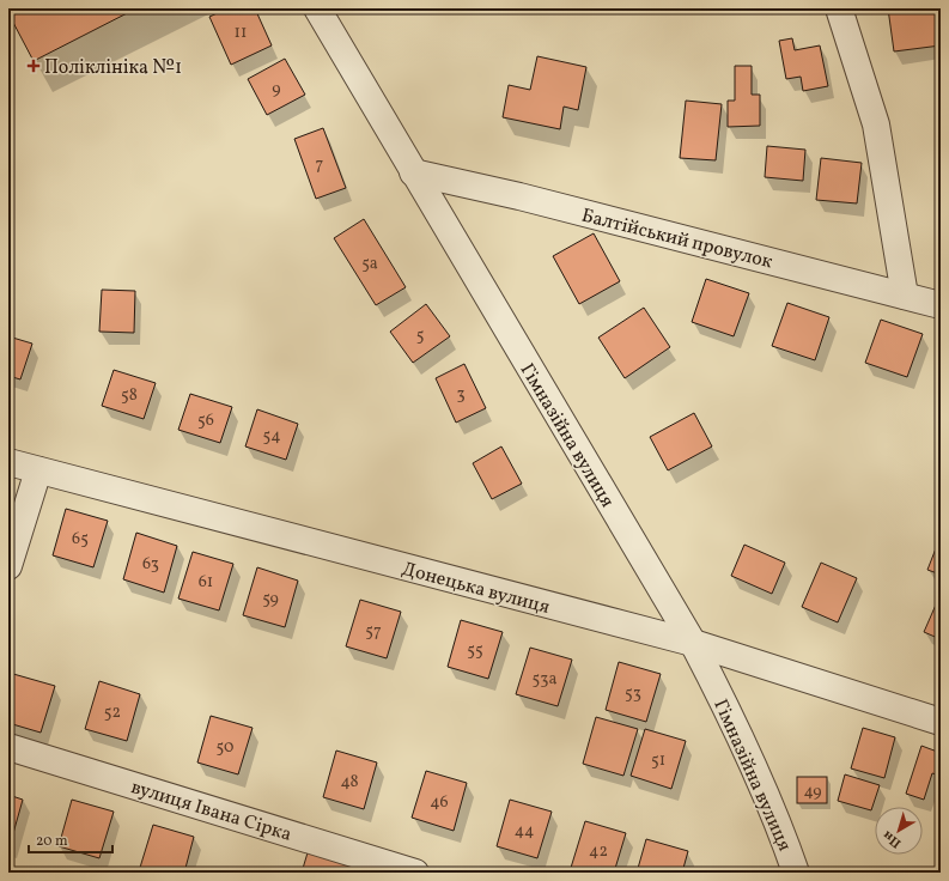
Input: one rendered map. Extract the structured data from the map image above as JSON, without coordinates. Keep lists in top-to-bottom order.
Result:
{
  "streets": {
    "street": [
      "Балтійський провулок",
      "Гімназійна вулиця",
      "Донецька вулиця",
      "вулиця Івана Сірка"
    ]
  },
  "crossings": [
    ["Балтійський провулок", "Гімназійна вулиця"],
    ["Гімназійна вулиця", "Донецька вулиця"]
  ],
  "places": {
    "health": ["Поліклініка №1"]
  },
  "house_numbers": [
    "11",
    "9",
    "7",
    "5а",
    "5",
    "3",
    "58",
    "56",
    "54",
    "65",
    "63",
    "61",
    "59",
    "57",
    "55",
    "53а",
    "53",
    "52",
    "50",
    "51",
    "48",
    "49",
    "46",
    "44",
    "42"
  ],
  "scale_bar": "20 m",
  "north": "bottom left"
}
